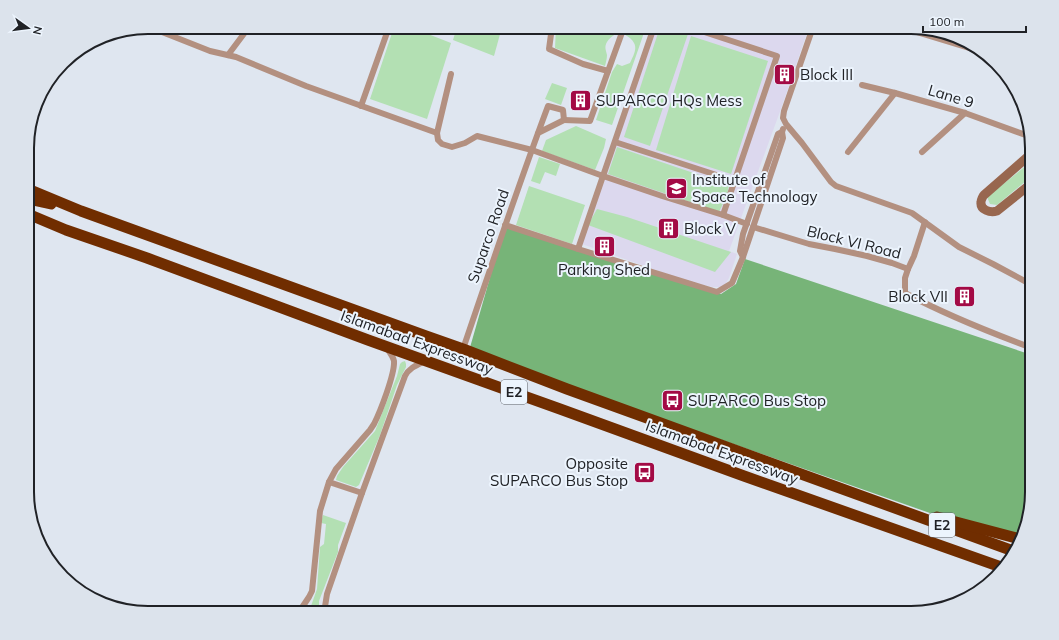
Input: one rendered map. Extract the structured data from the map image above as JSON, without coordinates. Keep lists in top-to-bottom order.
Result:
{
  "streets": {
    "highway": ["Islamabad Expressway", "E2"],
    "street": ["Lane 9", "Suparco Road", "Block VI Road"]
  },
  "crossings": [
    ["Suparco Road", "Islamabad Expressway"]
  ],
  "places": {
    "building": [
      "Block III",
      "SUPARCO HQs Mess",
      "Block V",
      "Parking Shed",
      "Block VII"
    ],
    "school or university": ["Institute of Space Technology"],
    "bus stop": ["SUPARCO Bus Stop", "Opposite SUPARCO Bus Stop"]
  },
  "scale_bar": "100 m",
  "north": "right"
}
